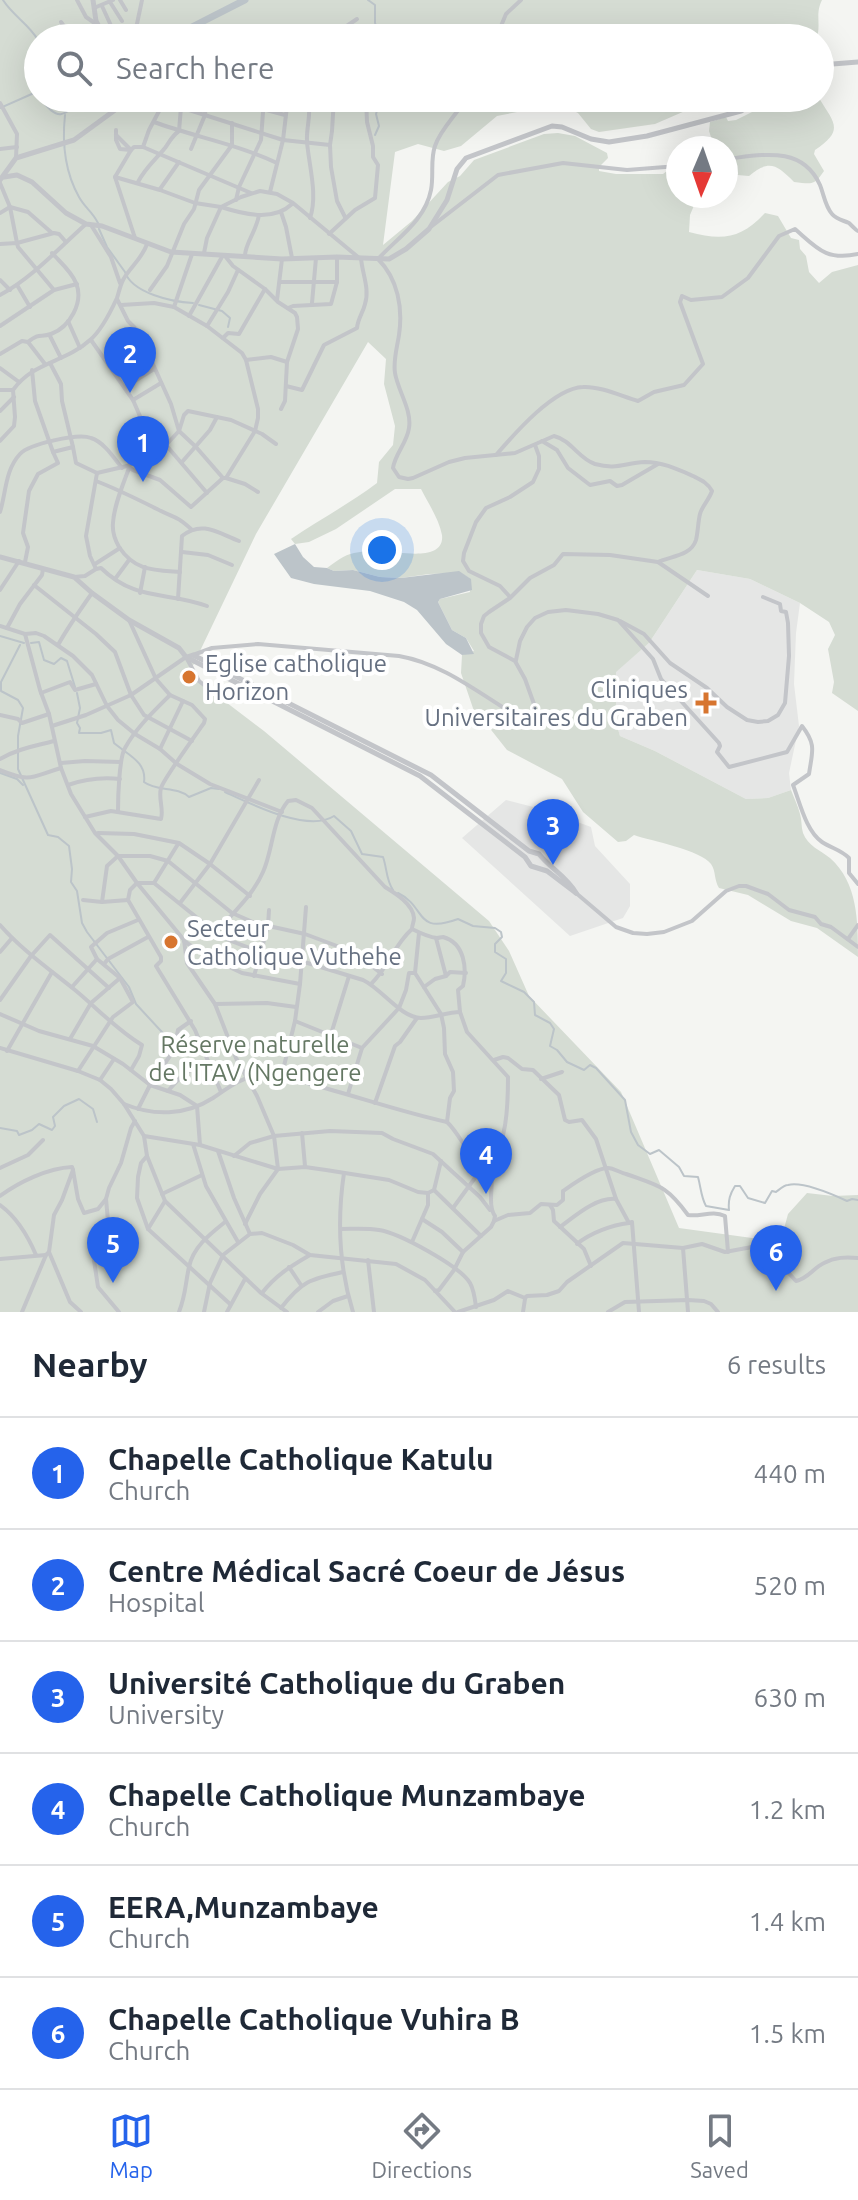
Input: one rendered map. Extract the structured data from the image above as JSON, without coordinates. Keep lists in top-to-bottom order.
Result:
{
  "parks": ["Réserve naturelle de l'ITAV (Ngengere"],
  "places": {
    "other": ["Eglise catholique Horizon", "Secteur Catholique Vuthehe"],
    "health": ["Cliniques Universitaires du Graben"]
  },
  "north": "bottom",
  "page": {
    "search": "Search here",
    "pins": [
      "2",
      "1",
      "3",
      "4",
      "5",
      "6"
    ],
    "heading": ["Nearby", "6 results"],
    "list": [
      {
        "mark": "1",
        "name": "Chapelle Catholique Katulu",
        "note": "Church",
        "value": "440 m"
      },
      {
        "mark": "2",
        "name": "Centre Médical Sacré Coeur de Jésus",
        "note": "Hospital",
        "value": "520 m"
      },
      {
        "mark": "3",
        "name": "Université Catholique du Graben",
        "note": "University",
        "value": "630 m"
      },
      {
        "mark": "4",
        "name": "Chapelle Catholique Munzambaye",
        "note": "Church",
        "value": "1.2 km"
      },
      {
        "mark": "5",
        "name": "EERA,Munzambaye",
        "note": "Church",
        "value": "1.4 km"
      },
      {
        "mark": "6",
        "name": "Chapelle Catholique Vuhira B",
        "note": "Church",
        "value": "1.5 km"
      }
    ],
    "nav": ["Map", "Directions", "Saved"]
  }
}
